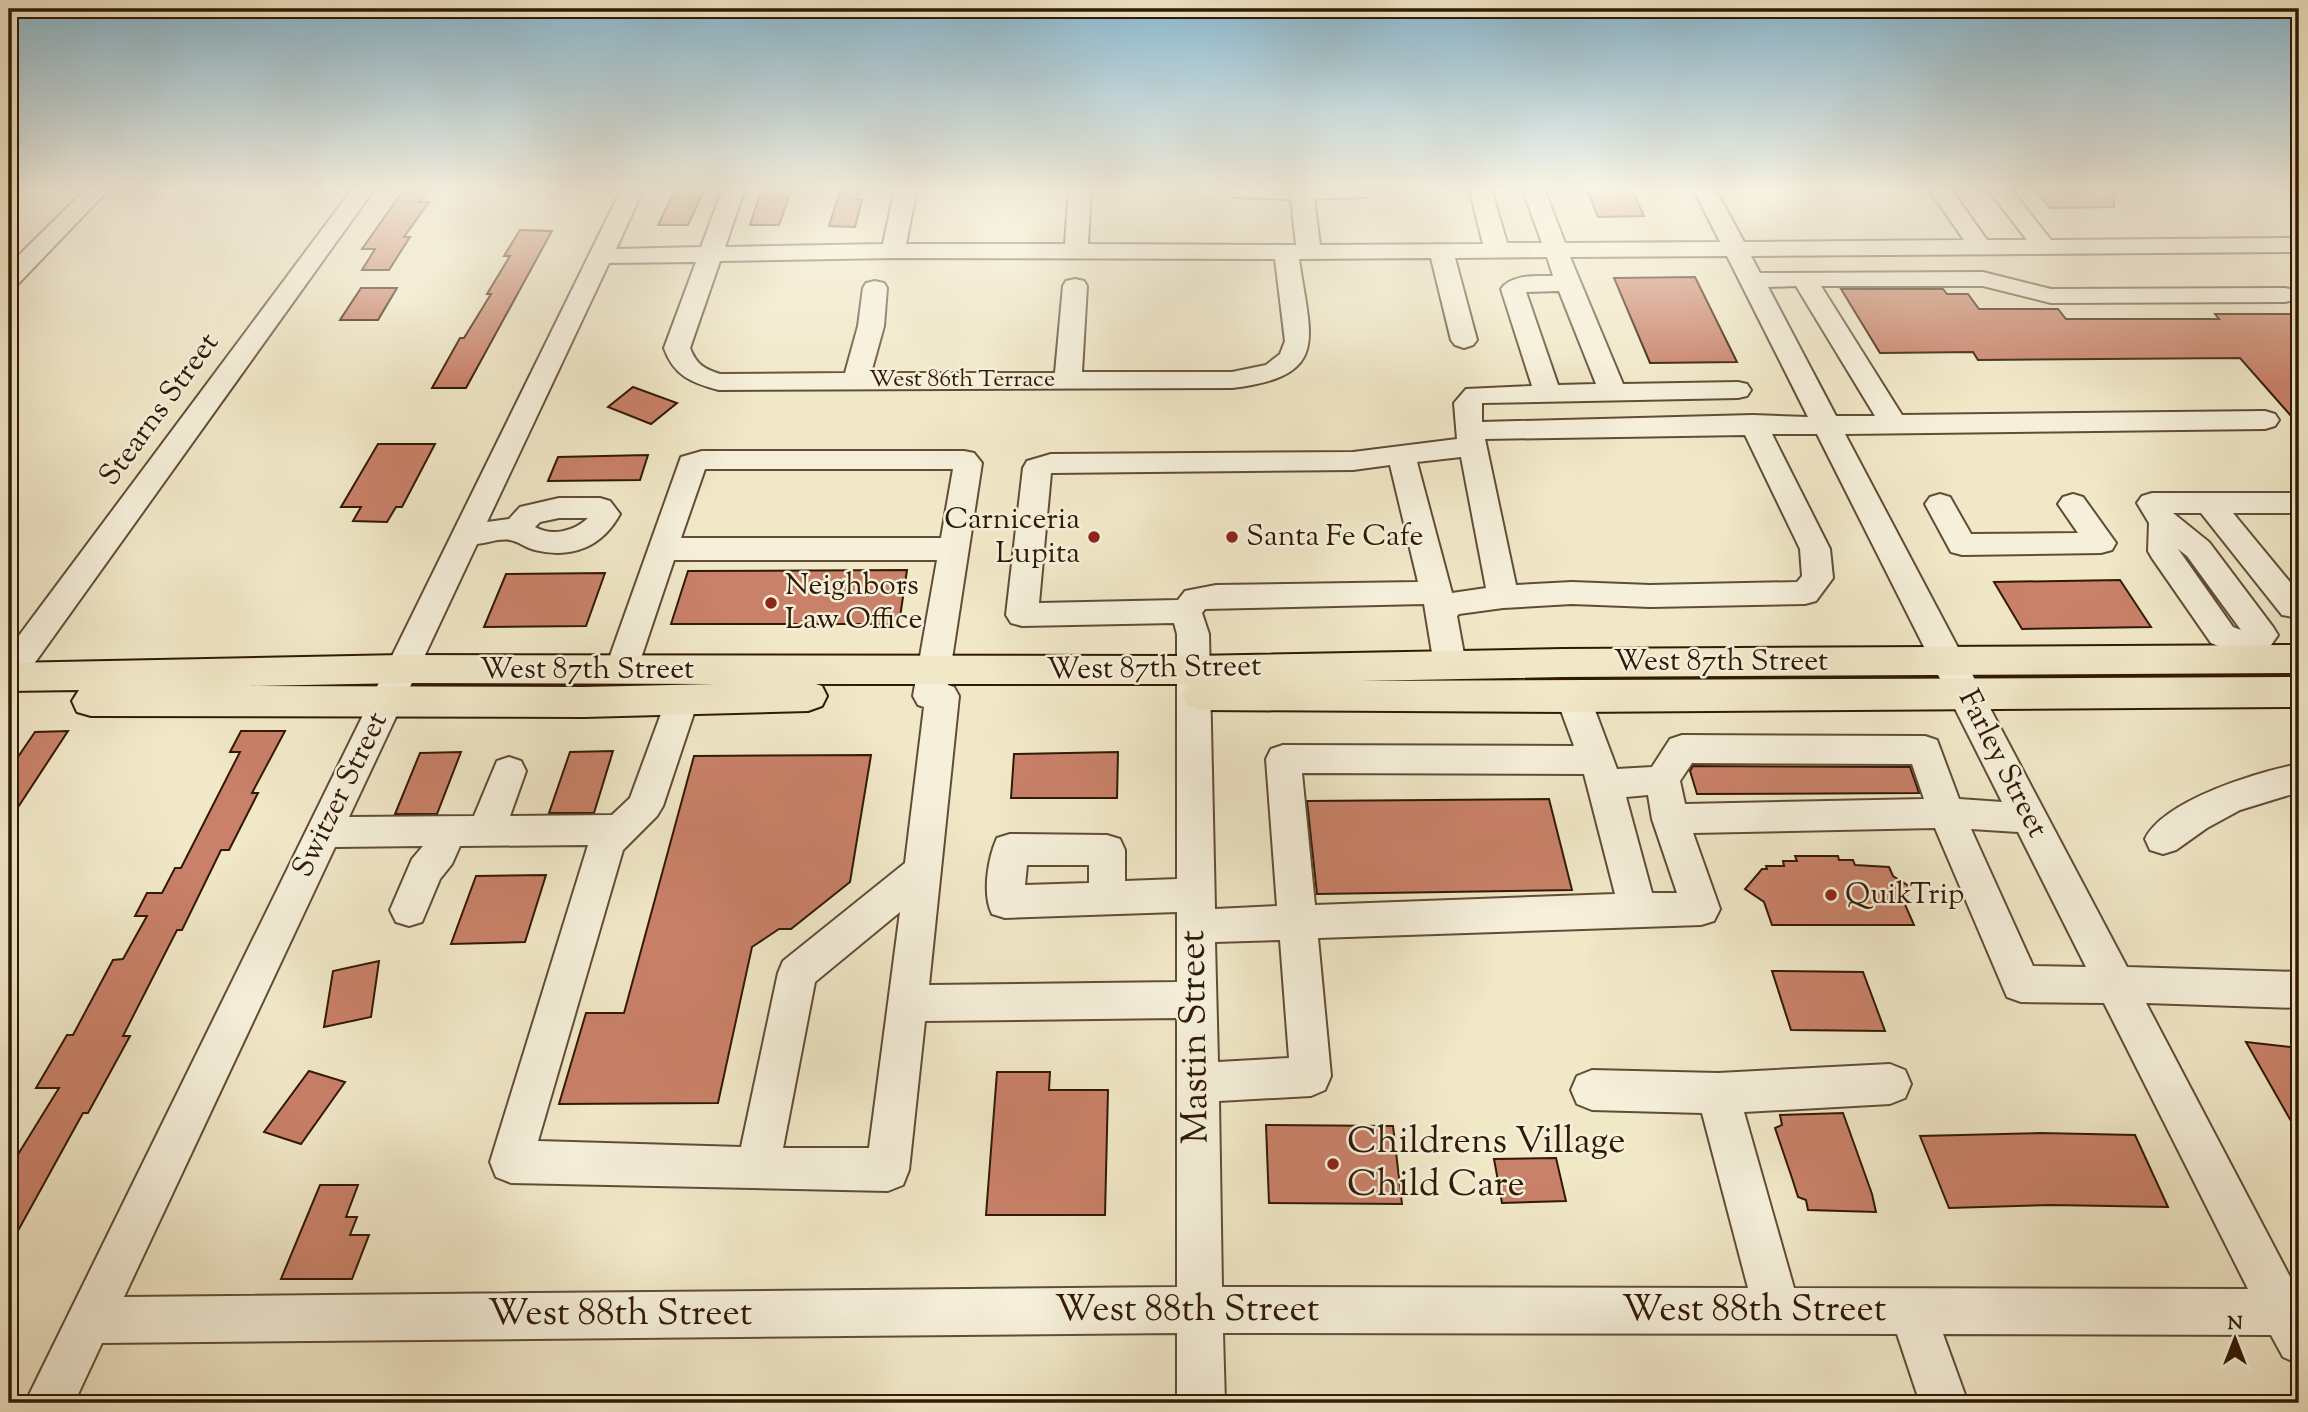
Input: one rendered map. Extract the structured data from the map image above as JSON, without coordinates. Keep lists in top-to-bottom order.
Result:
{
  "streets": {
    "main road": ["West 87th Street"],
    "street": [
      "West 86th Terrace",
      "Stearns Street",
      "Farley Street",
      "Switzer Street",
      "Mastin Street",
      "West 88th Street"
    ]
  },
  "crossings": [
    ["Stearns Street", "West 87th Street"],
    ["West 87th Street", "Farley Street"],
    ["West 87th Street", "Switzer Street"],
    ["West 87th Street", "Mastin Street"],
    ["Farley Street", "West 88th Street"],
    ["Switzer Street", "West 88th Street"],
    ["Mastin Street", "West 88th Street"]
  ],
  "places": [
    "Carniceria Lupita",
    "Santa Fe Cafe",
    "Neighbors Law Office",
    "QuikTrip",
    "Childrens Village Child Care"
  ],
  "north": "top"
}
